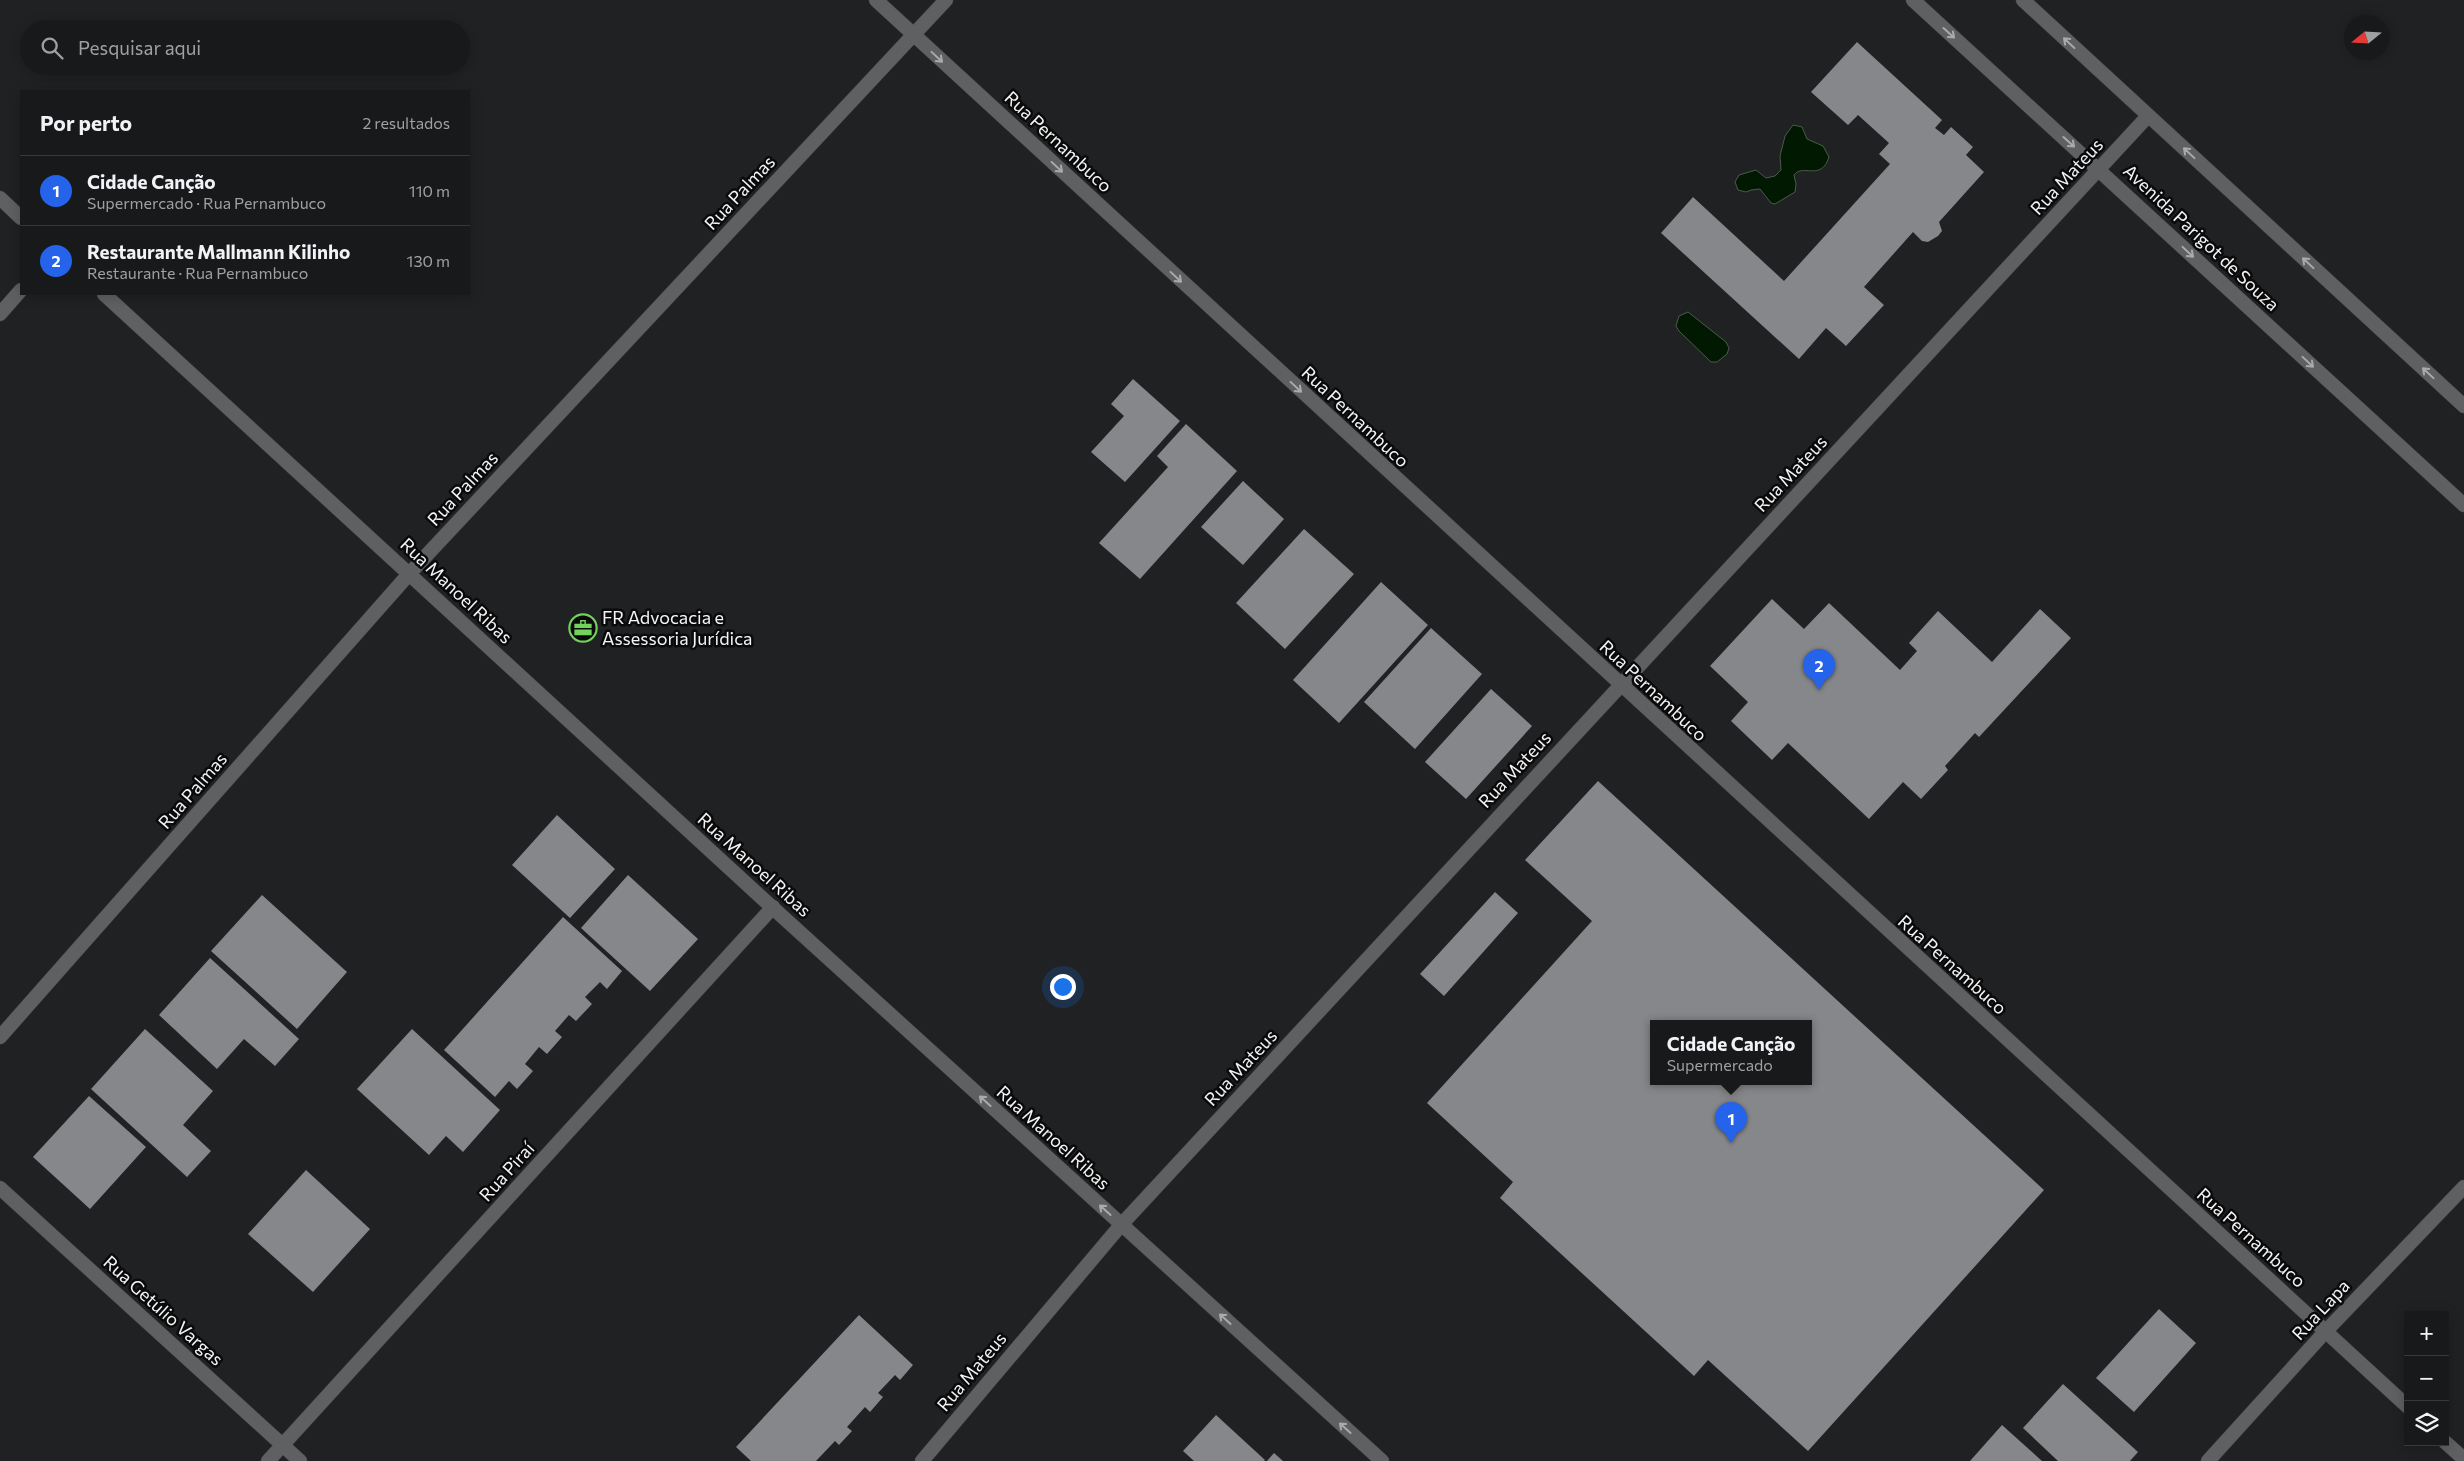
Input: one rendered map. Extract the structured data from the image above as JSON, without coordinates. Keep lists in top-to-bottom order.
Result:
{
  "streets": {
    "street": [
      "Rua Pernambuco",
      "Rua Mateus",
      "Rua Palmas",
      "Avenida Parigot de Souza",
      "Rua Manoel Ribas",
      "Rua Piraí",
      "Rua Lapa",
      "Rua Getúlio Vargas"
    ]
  },
  "crossings": [
    ["Rua Pernambuco", "Rua Mateus"],
    ["Rua Pernambuco", "Rua Palmas"],
    ["Rua Pernambuco", "Rua Lapa"],
    ["Rua Mateus", "Avenida Parigot de Souza"],
    ["Rua Mateus", "Rua Manoel Ribas"],
    ["Rua Palmas", "Rua Manoel Ribas"],
    ["Rua Manoel Ribas", "Rua Piraí"],
    ["Rua Piraí", "Rua Getúlio Vargas"]
  ],
  "one_way": ["Rua Pernambuco", "Rua Manoel Ribas"],
  "places": {
    "office": ["FR Advocacia e Assessoria Jurídica"]
  },
  "north": "left",
  "page": {
    "search": "Pesquisar aqui",
    "heading": ["Por perto", "2 resultados"],
    "list": [
      {
        "mark": "1",
        "name": "Cidade Canção",
        "note": "Supermercado · Rua Pernambuco",
        "value": "110 m"
      },
      {
        "mark": "2",
        "name": "Restaurante Mallmann Kilinho",
        "note": "Restaurante · Rua Pernambuco",
        "value": "130 m"
      }
    ],
    "pins": ["2", "1"],
    "popup": ["Cidade Canção", "Supermercado"],
    "map_buttons": ["+", "−"]
  }
}
